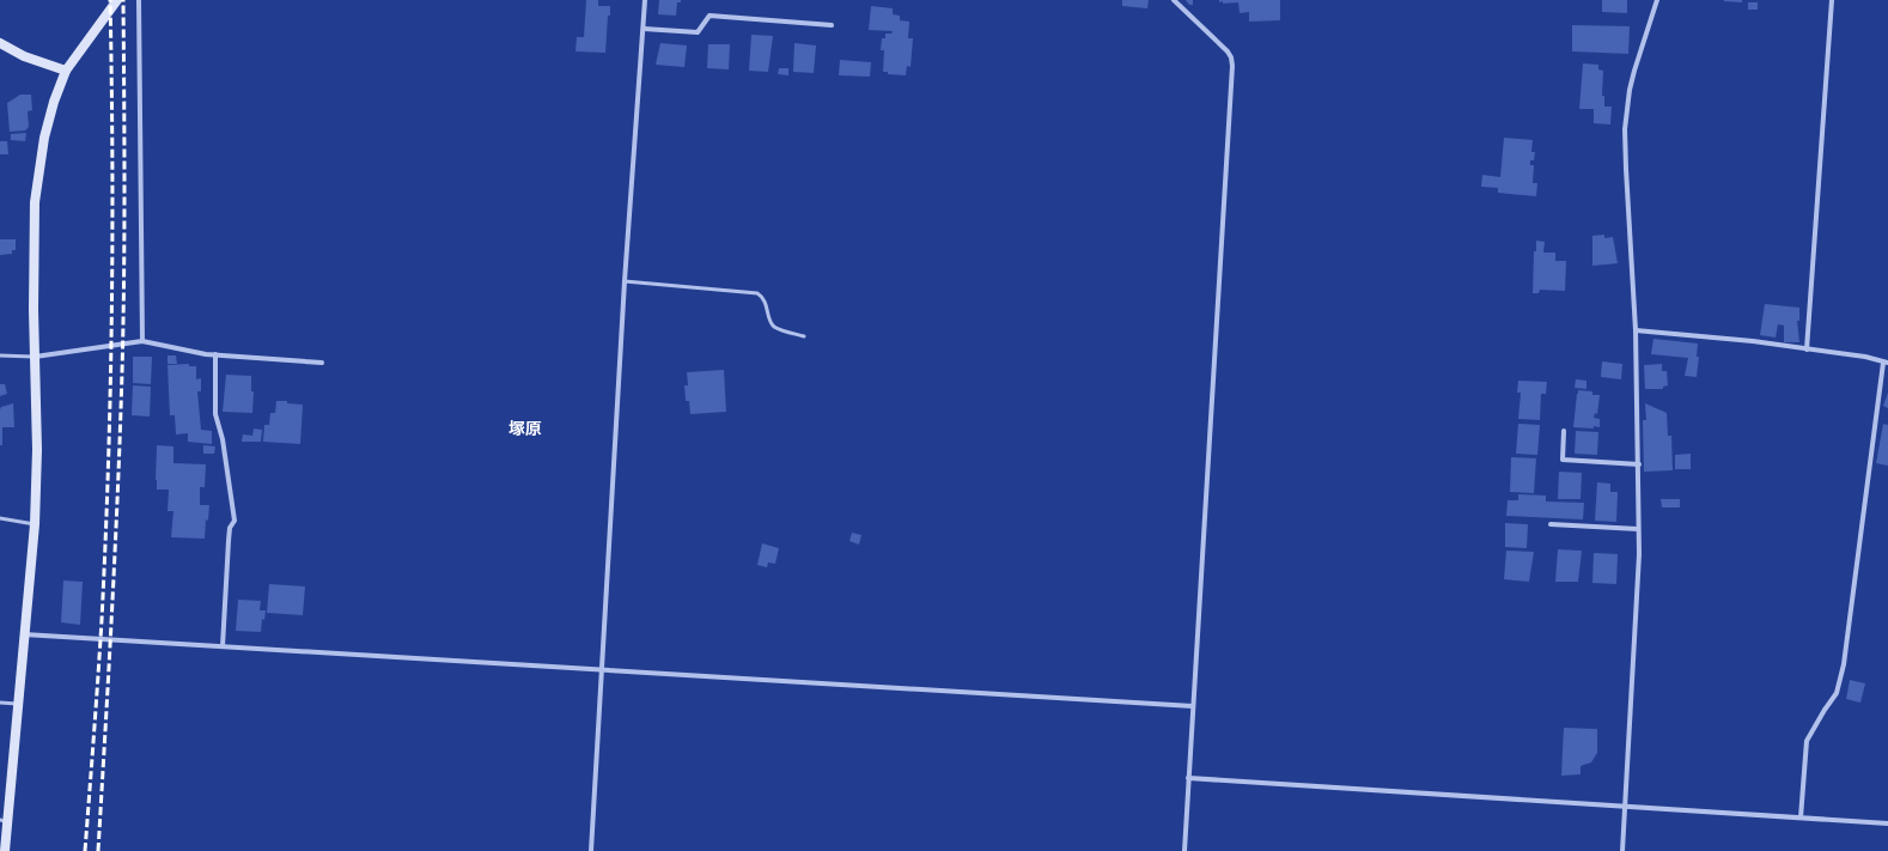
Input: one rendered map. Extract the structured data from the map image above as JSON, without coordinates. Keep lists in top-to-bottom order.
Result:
{
  "districts": ["塚原"]
}
